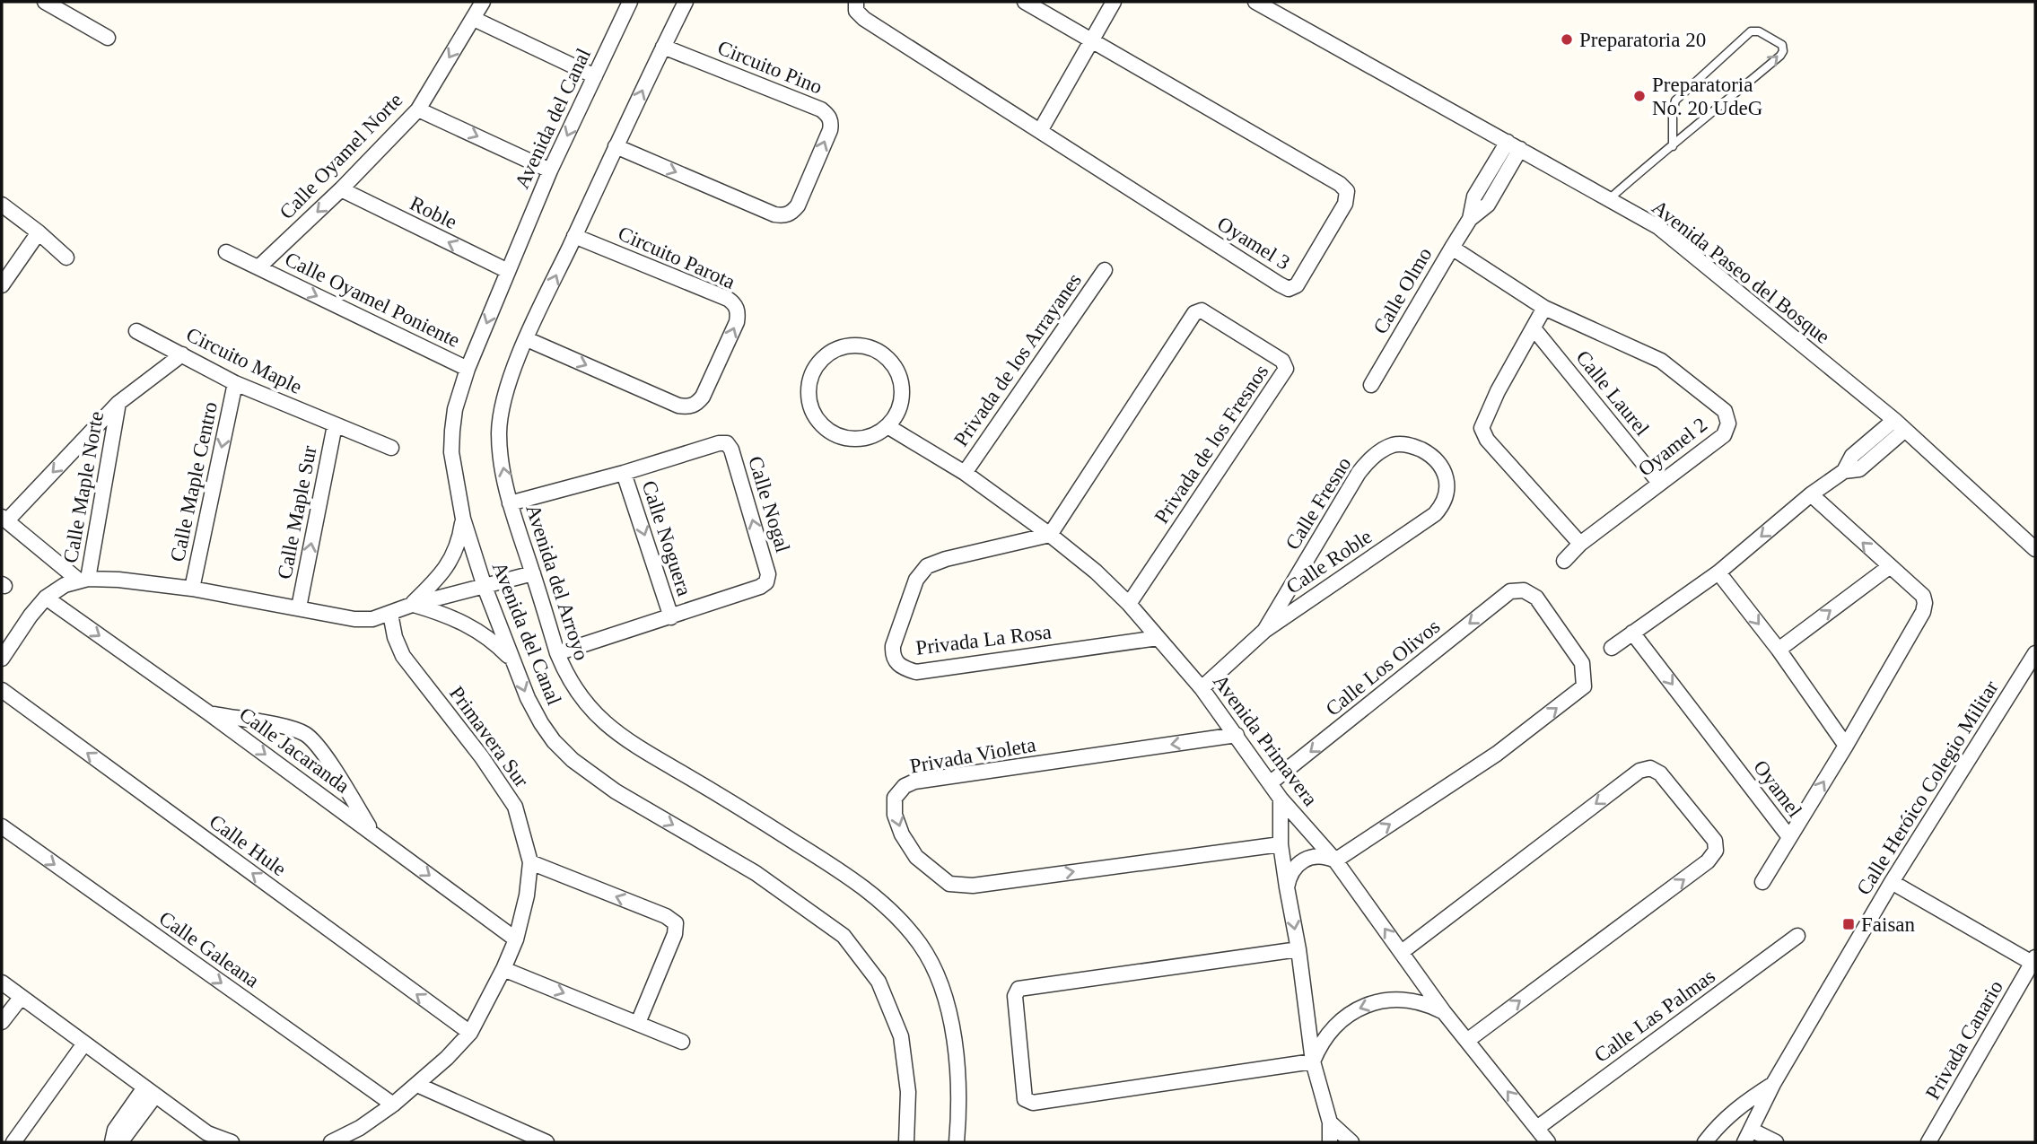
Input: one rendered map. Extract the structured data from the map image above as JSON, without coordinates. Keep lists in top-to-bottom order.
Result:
{
  "streets": {
    "street": [
      "Circuito Pino",
      "Avenida del Canal",
      "Calle Oyamel Norte",
      "Roble",
      "Oyamel 3",
      "Circuito Parota",
      "Avenida Paseo del Bosque",
      "Calle Olmo",
      "Calle Oyamel Poniente",
      "Privada de los Arrayanes",
      "Circuito Maple",
      "Calle Laurel",
      "Privada de los Fresnos",
      "Oyamel 2",
      "Calle Maple Centro",
      "Calle Maple Norte",
      "Calle Fresno",
      "Calle Nogal",
      "Calle Maple Sur",
      "Calle Noguera",
      "Calle Roble",
      "Avenida del Arroyo",
      "Privada La Rosa",
      "Calle Los Olivos",
      "Primavera Sur",
      "Avenida Primavera",
      "Calle Jacaranda",
      "Privada Violeta",
      "Calle Heróico Colegio Militar",
      "Oyamel",
      "Calle Hule",
      "Calle Galeana",
      "Calle Las Palmas",
      "Privada Canario"
    ]
  },
  "crossings": [
    ["Circuito Pino", "Avenida del Arroyo"],
    ["Avenida del Canal", "Roble"],
    ["Avenida del Canal", "Calle Oyamel Poniente"],
    ["Calle Oyamel Norte", "Roble"],
    ["Calle Oyamel Norte", "Calle Oyamel Poniente"],
    ["Circuito Parota", "Avenida del Arroyo"],
    ["Avenida Paseo del Bosque", "Calle Olmo"],
    ["Calle Olmo", "Oyamel 2"],
    ["Privada de los Arrayanes", "Avenida Primavera"],
    ["Circuito Maple", "Calle Maple Centro"],
    ["Circuito Maple", "Calle Maple Norte"],
    ["Circuito Maple", "Calle Maple Sur"],
    ["Calle Laurel", "Oyamel 2"],
    ["Privada de los Fresnos", "Privada La Rosa"],
    ["Privada de los Fresnos", "Avenida Primavera"],
    ["Calle Fresno", "Calle Roble"],
    ["Calle Nogal", "Calle Noguera"],
    ["Calle Nogal", "Avenida del Arroyo"],
    ["Calle Roble", "Avenida Primavera"],
    ["Privada La Rosa", "Avenida Primavera"],
    ["Calle Los Olivos", "Avenida Primavera"],
    ["Primavera Sur", "Calle Jacaranda"],
    ["Primavera Sur", "Calle Hule"],
    ["Primavera Sur", "Calle Galeana"],
    ["Avenida Primavera", "Privada Violeta"],
    ["Avenida Primavera", "Calle Las Palmas"]
  ],
  "one_way": [
    "Avenida del Canal",
    "Calle Oyamel Norte",
    "Calle Oyamel Poniente",
    "Calle Maple Centro",
    "Calle Maple Norte",
    "Calle Maple Sur",
    "Calle Noguera",
    "Calle Hule",
    "Calle Galeana"
  ],
  "places": {
    "other": ["Preparatoria 20", "Preparatoria No. 20 UdeG"],
    "transit": ["Faisan"]
  }
}
